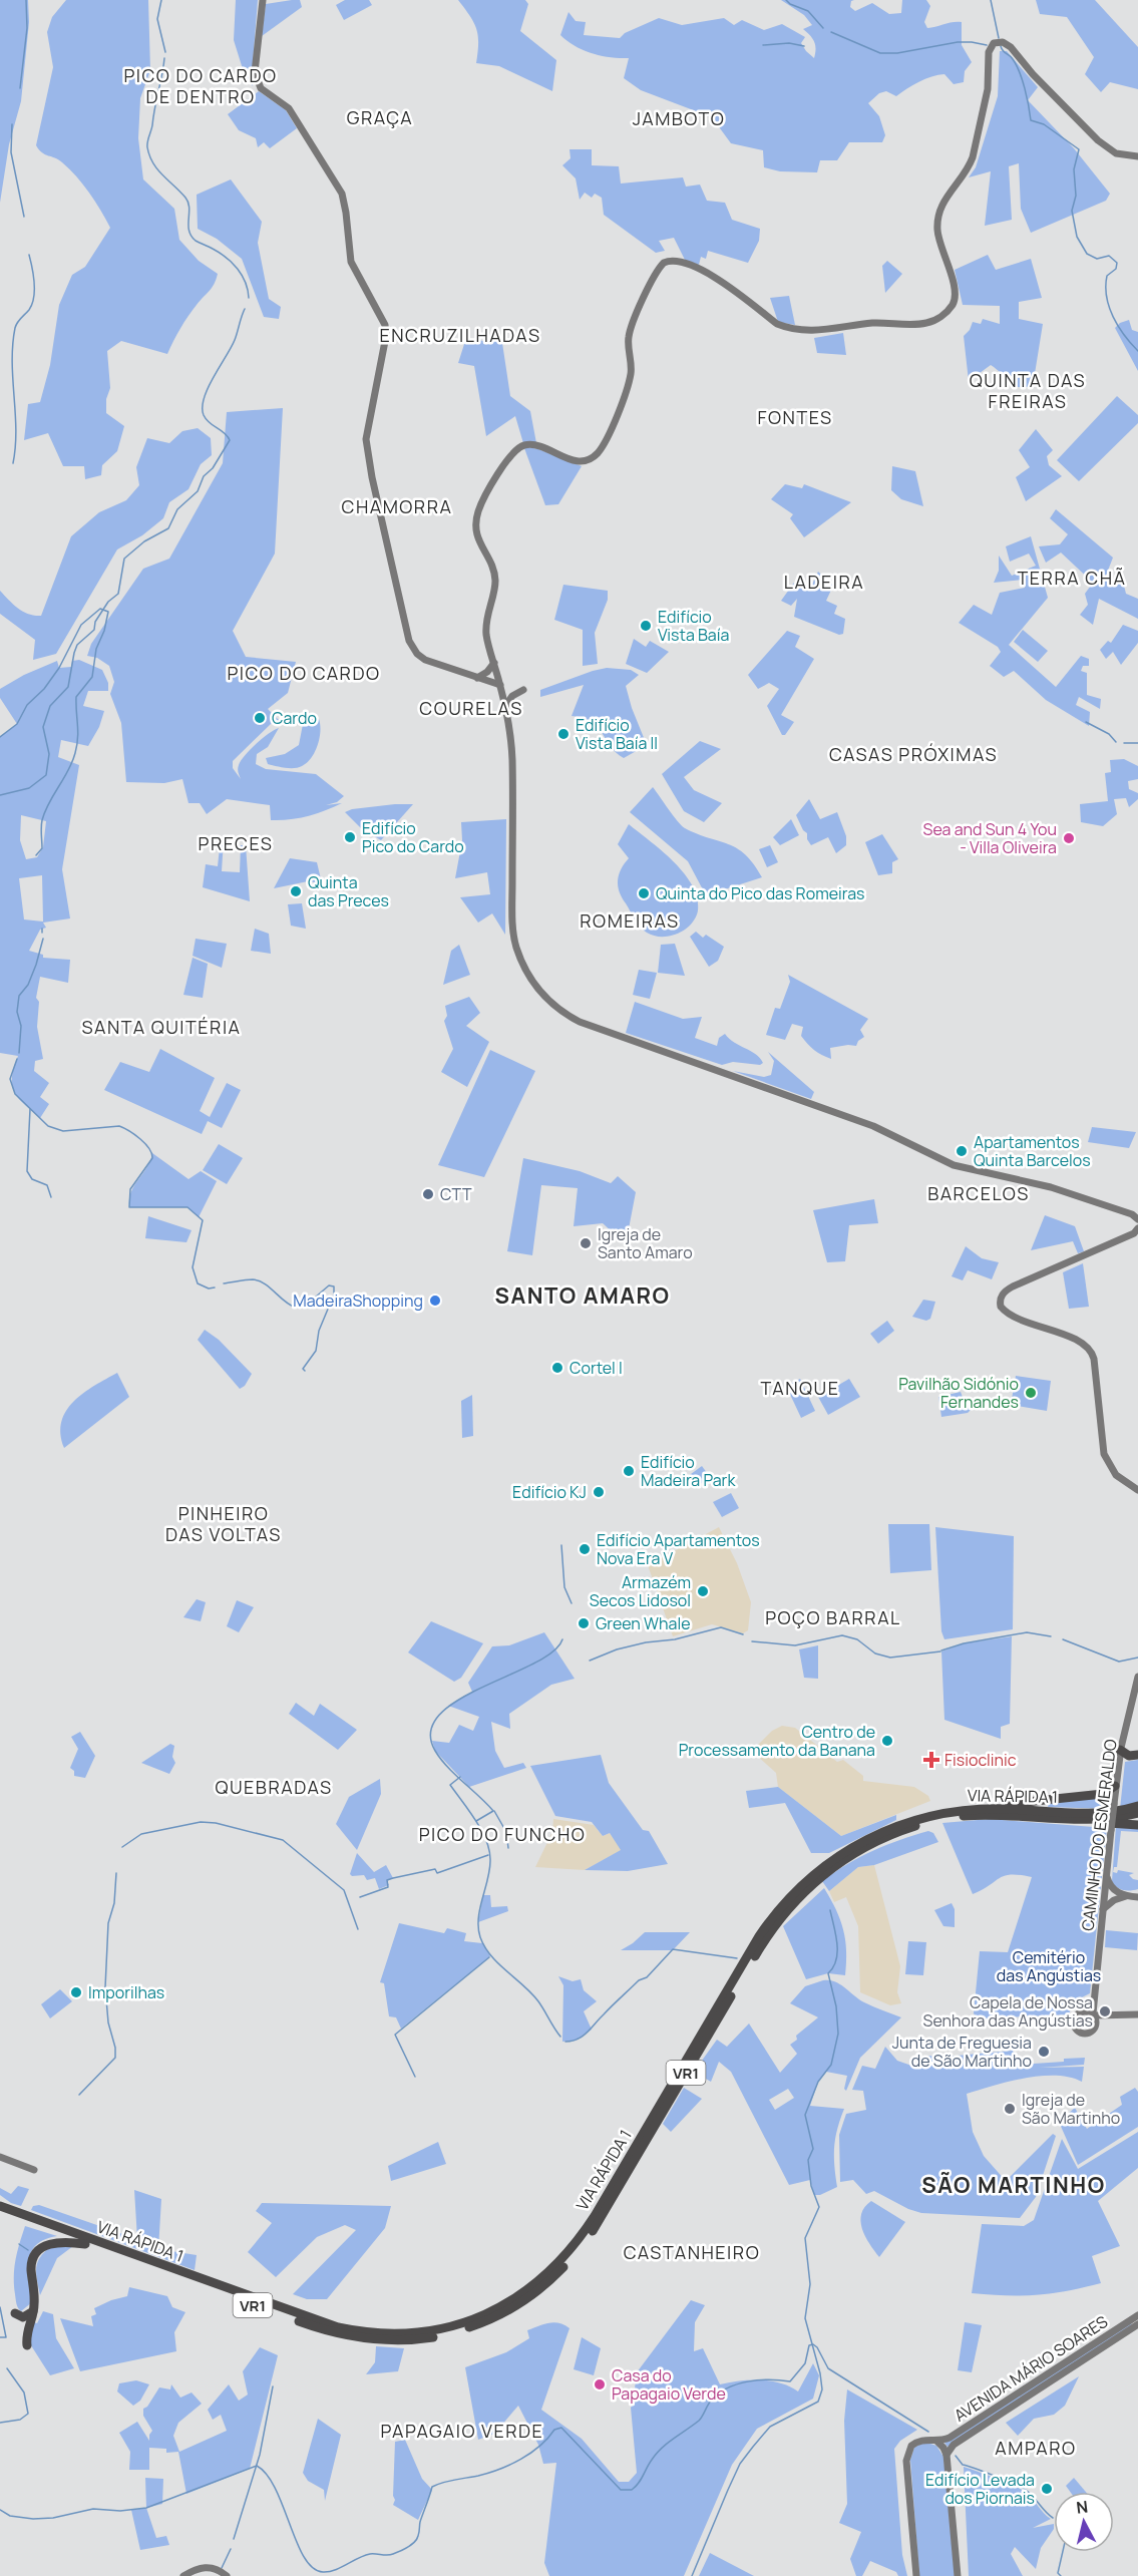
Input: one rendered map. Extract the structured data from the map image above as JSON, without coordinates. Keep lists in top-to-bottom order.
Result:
{
  "streets": {
    "highway": ["VIA RÁPIDA 1", "VR1"],
    "main road": ["CAMINHO DO ESMERALDO", "AVENIDA MÁRIO SOARES"]
  },
  "districts": [
    "PICO DO CARDO DE DENTRO",
    "GRAÇA",
    "JAMBOTO",
    "ENCRUZILHADAS",
    "QUINTA DAS FREIRAS",
    "FONTES",
    "CHAMORRA",
    "TERRA CHÃ",
    "LADEIRA",
    "PICO DO CARDO",
    "COURELAS",
    "CASAS PRÓXIMAS",
    "PRECES",
    "ROMEIRAS",
    "SANTA QUITÉRIA",
    "BARCELOS",
    "SANTO AMARO",
    "TANQUE",
    "PINHEIRO DAS VOLTAS",
    "POÇO BARRAL",
    "QUEBRADAS",
    "PICO DO FUNCHO",
    "SÃO MARTINHO",
    "CASTANHEIRO",
    "PAPAGAIO VERDE",
    "AMPARO"
  ],
  "parks": ["Cemitério das Angústias"],
  "places": {
    "other": [
      "Edifício Vista Baía",
      "Cardo",
      "Edifício Vista Baía II",
      "Edifício Pico do Cardo",
      "Sea and Sun 4 You - Villa Oliveira",
      "Quinta das Preces",
      "Quinta do Pico das Romeiras",
      "Apartamentos Quinta Barcelos",
      "CTT",
      "Igreja de Santo Amaro",
      "MadeiraShopping",
      "Cortel I",
      "Pavilhão Sidónio Fernandes",
      "Edifício Madeira Park",
      "Edifício KJ",
      "Edifício Apartamentos Nova Era V",
      "Armazém Secos Lidosol",
      "Green Whale",
      "Centro de Processamento da Banana",
      "Imporilhas",
      "Capela de Nossa Senhora das Angústias",
      "Junta de Freguesia de São Martinho",
      "Igreja de São Martinho",
      "Casa do Papagaio Verde",
      "Edifício Levada dos Piornais"
    ],
    "health": ["Fisioclinic"]
  },
  "north": "top"
}
